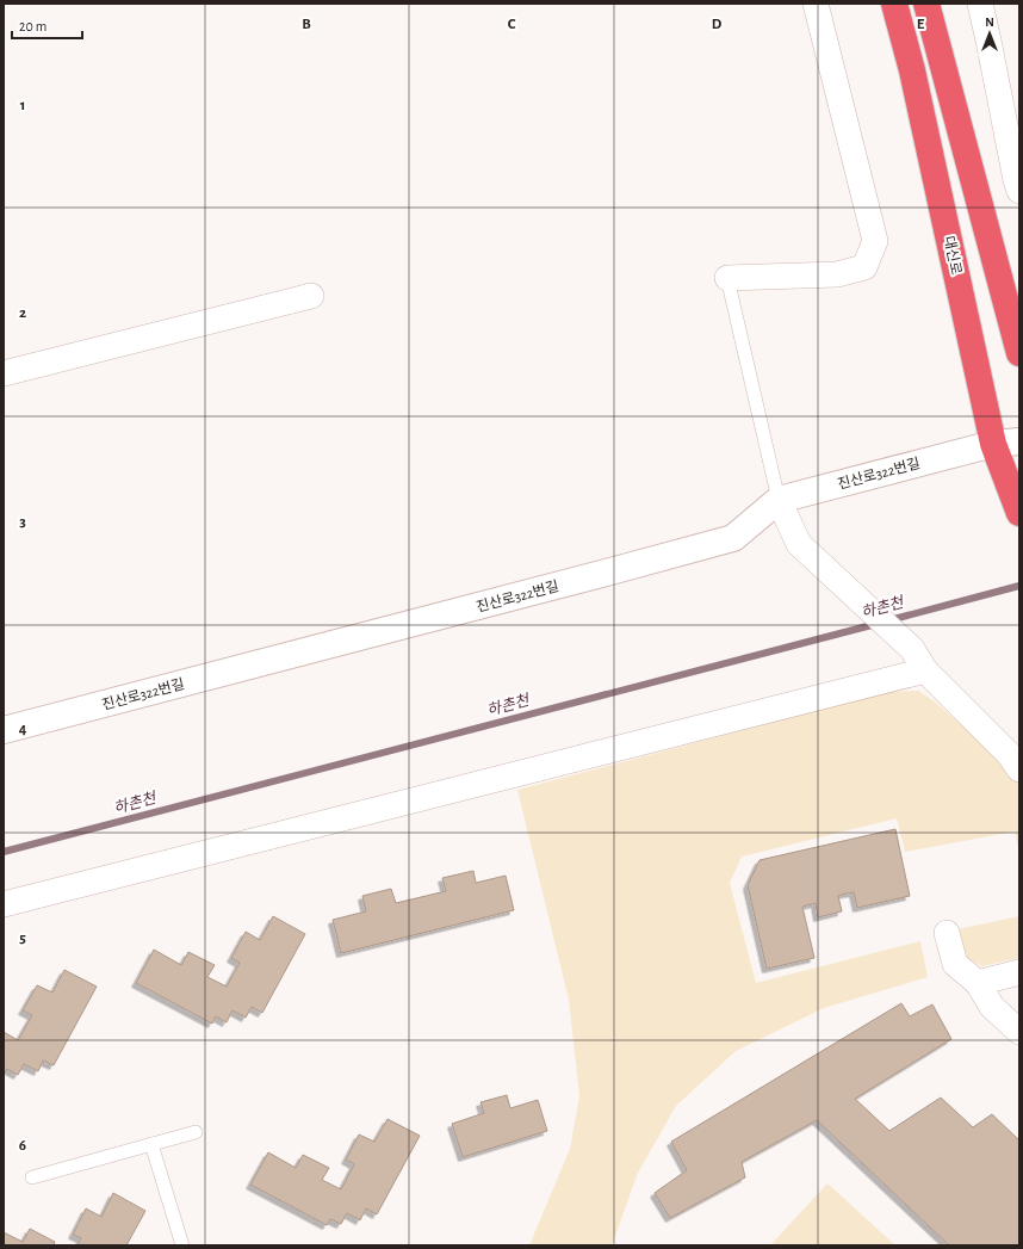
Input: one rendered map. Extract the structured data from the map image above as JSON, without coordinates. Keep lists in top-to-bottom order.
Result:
{
  "streets": {
    "highway": ["대신로"],
    "street": ["진산로322번길"]
  },
  "crossings": [
    ["대신로", "진산로322번길"]
  ],
  "water": ["하촌천"],
  "scale_bar": "20 m",
  "north": "top",
  "grid": {
    "columns": [
      "B",
      "C",
      "D",
      "E"
    ],
    "rows": [
      "1",
      "2",
      "3",
      "4",
      "5",
      "6"
    ]
  }
}
